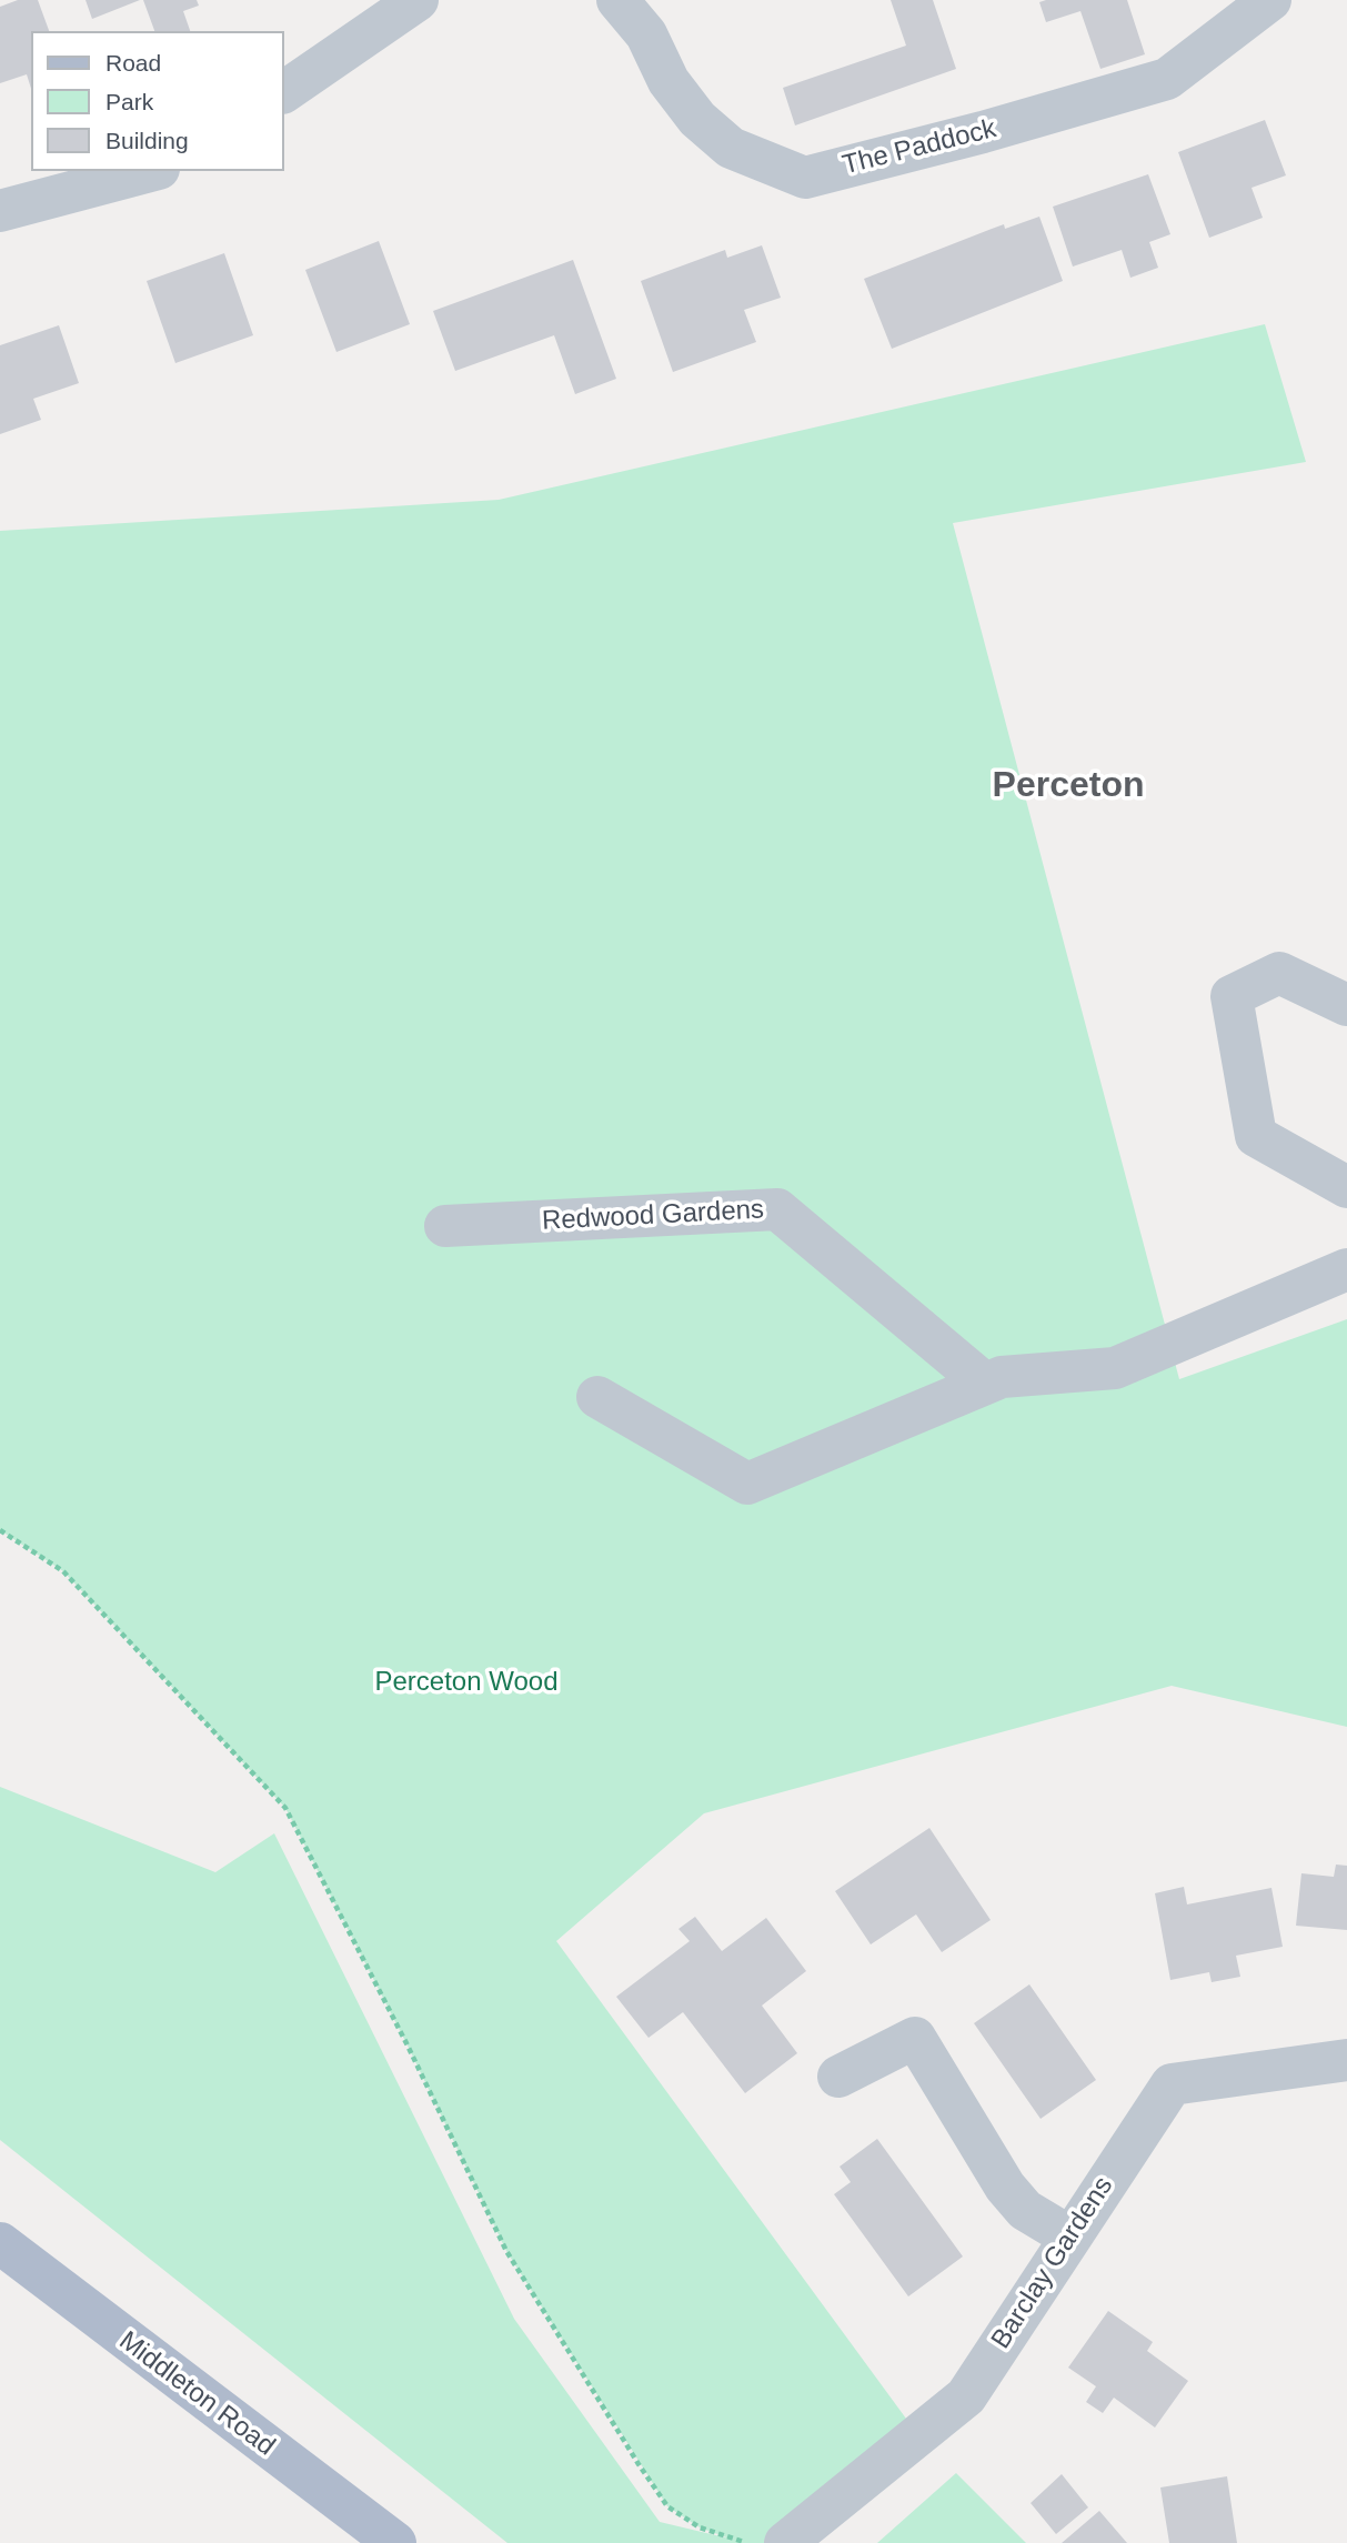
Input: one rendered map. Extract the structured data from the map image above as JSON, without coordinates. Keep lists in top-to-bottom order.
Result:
{
  "streets": {
    "main road": ["Middleton Road"],
    "street": ["The Paddock", "Redwood Gardens", "Barclay Gardens"]
  },
  "districts": ["Perceton"],
  "parks": ["Perceton Wood"],
  "legend": ["Road", "Park", "Building"]
}
